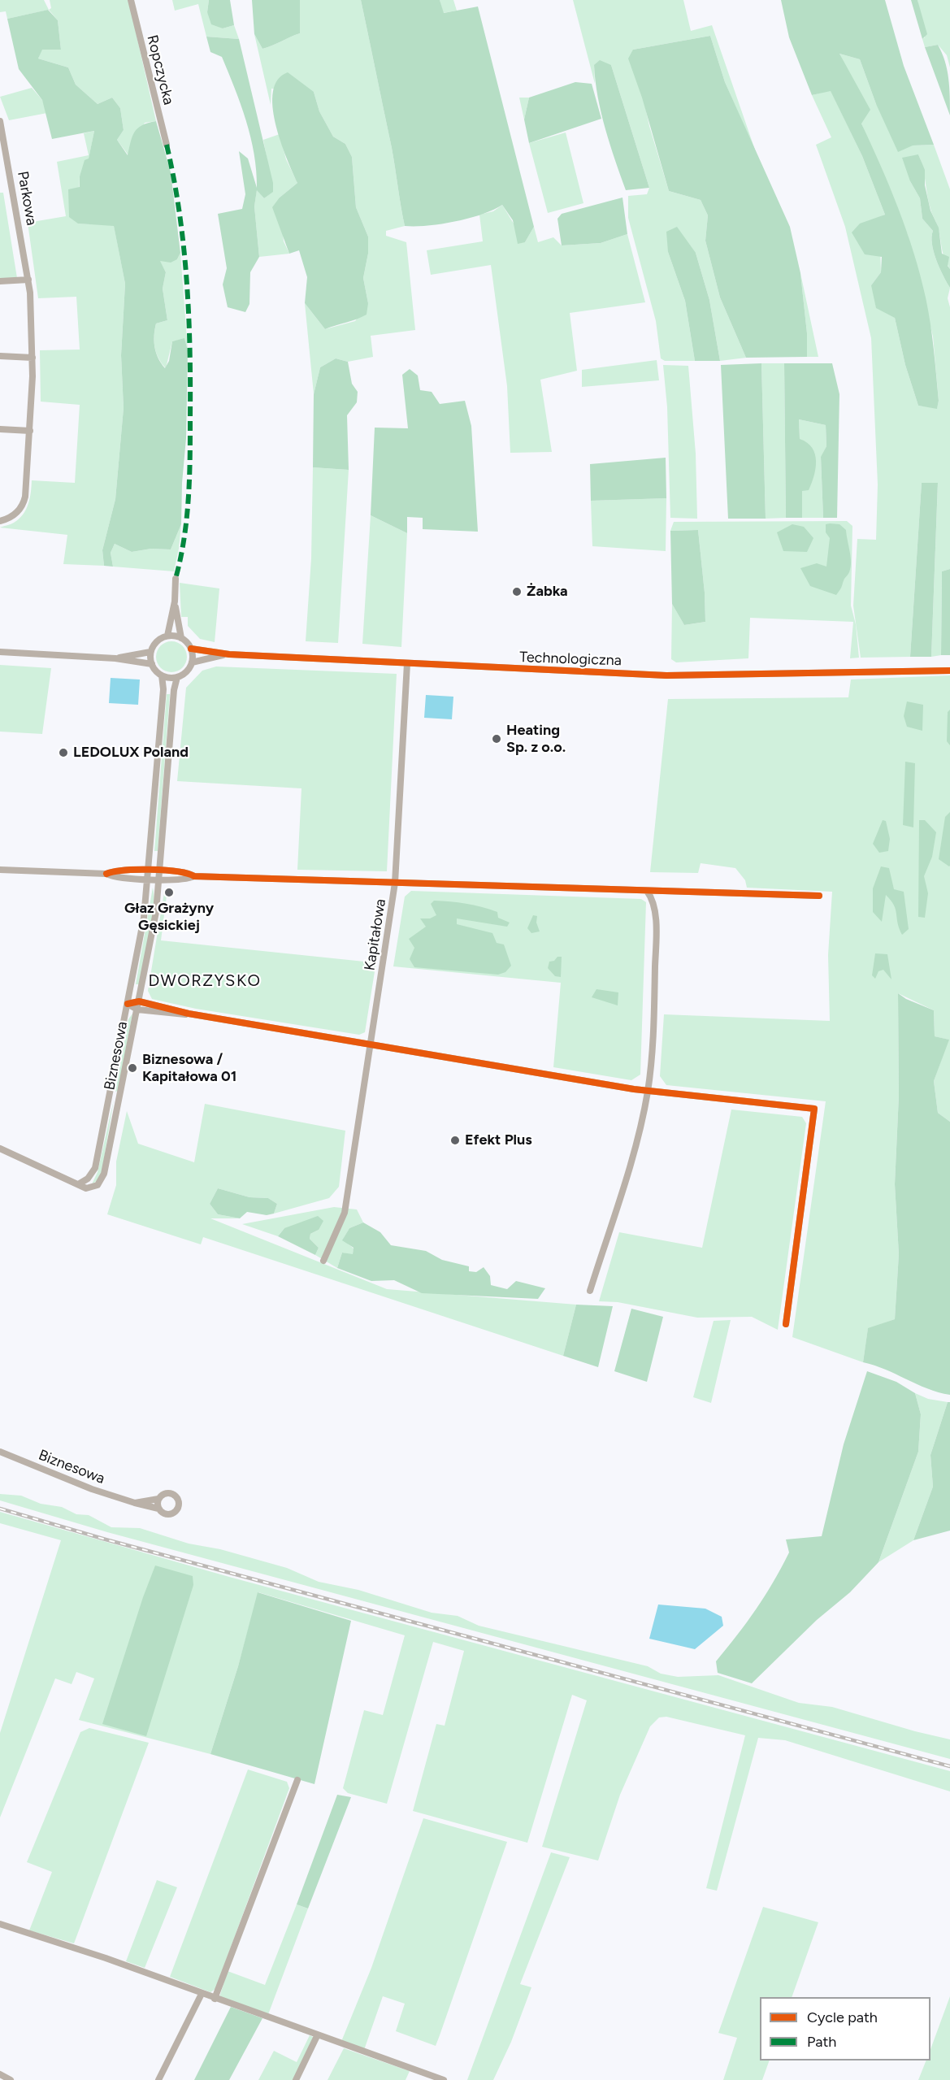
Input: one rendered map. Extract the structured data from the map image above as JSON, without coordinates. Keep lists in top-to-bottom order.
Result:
{
  "streets": {
    "street": [
      "Ropczycka",
      "Parkowa",
      "Technologiczna",
      "Kapitałowa",
      "Biznesowa"
    ]
  },
  "crossings": [
    ["Technologiczna", "Kapitałowa"],
    ["Technologiczna", "Biznesowa"]
  ],
  "districts": ["DWORZYSKO"],
  "places": [
    "Żabka",
    "Heating Sp. z o.o.",
    "LEDOLUX Poland",
    "Głaz Grażyny Gęsickiej",
    "Biznesowa / Kapitałowa 01",
    "Efekt Plus"
  ],
  "legend": ["Cycle path", "Path"]
}
